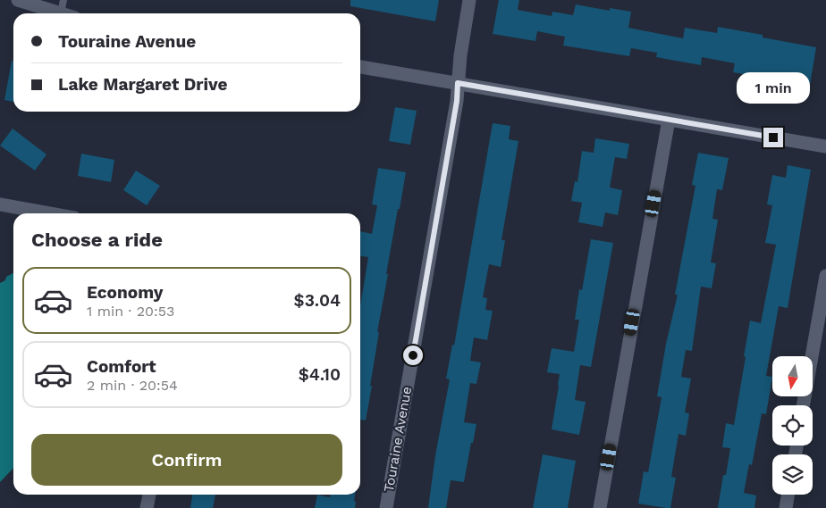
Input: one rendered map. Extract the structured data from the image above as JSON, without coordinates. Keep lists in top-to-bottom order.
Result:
{
  "streets": {
    "street": ["Touraine Avenue"]
  },
  "north": "bottom",
  "page": {
    "banner": ["Touraine Avenue", "Lake Margaret Drive"],
    "bubble": "1 min",
    "heading": "Choose a ride",
    "list": [
      {
        "name": "Economy",
        "note": "1 min · 20:53",
        "value": "$3.04"
      },
      {
        "name": "Comfort",
        "note": "2 min · 20:54",
        "value": "$4.10"
      }
    ],
    "buttons": "Confirm"
  }
}
